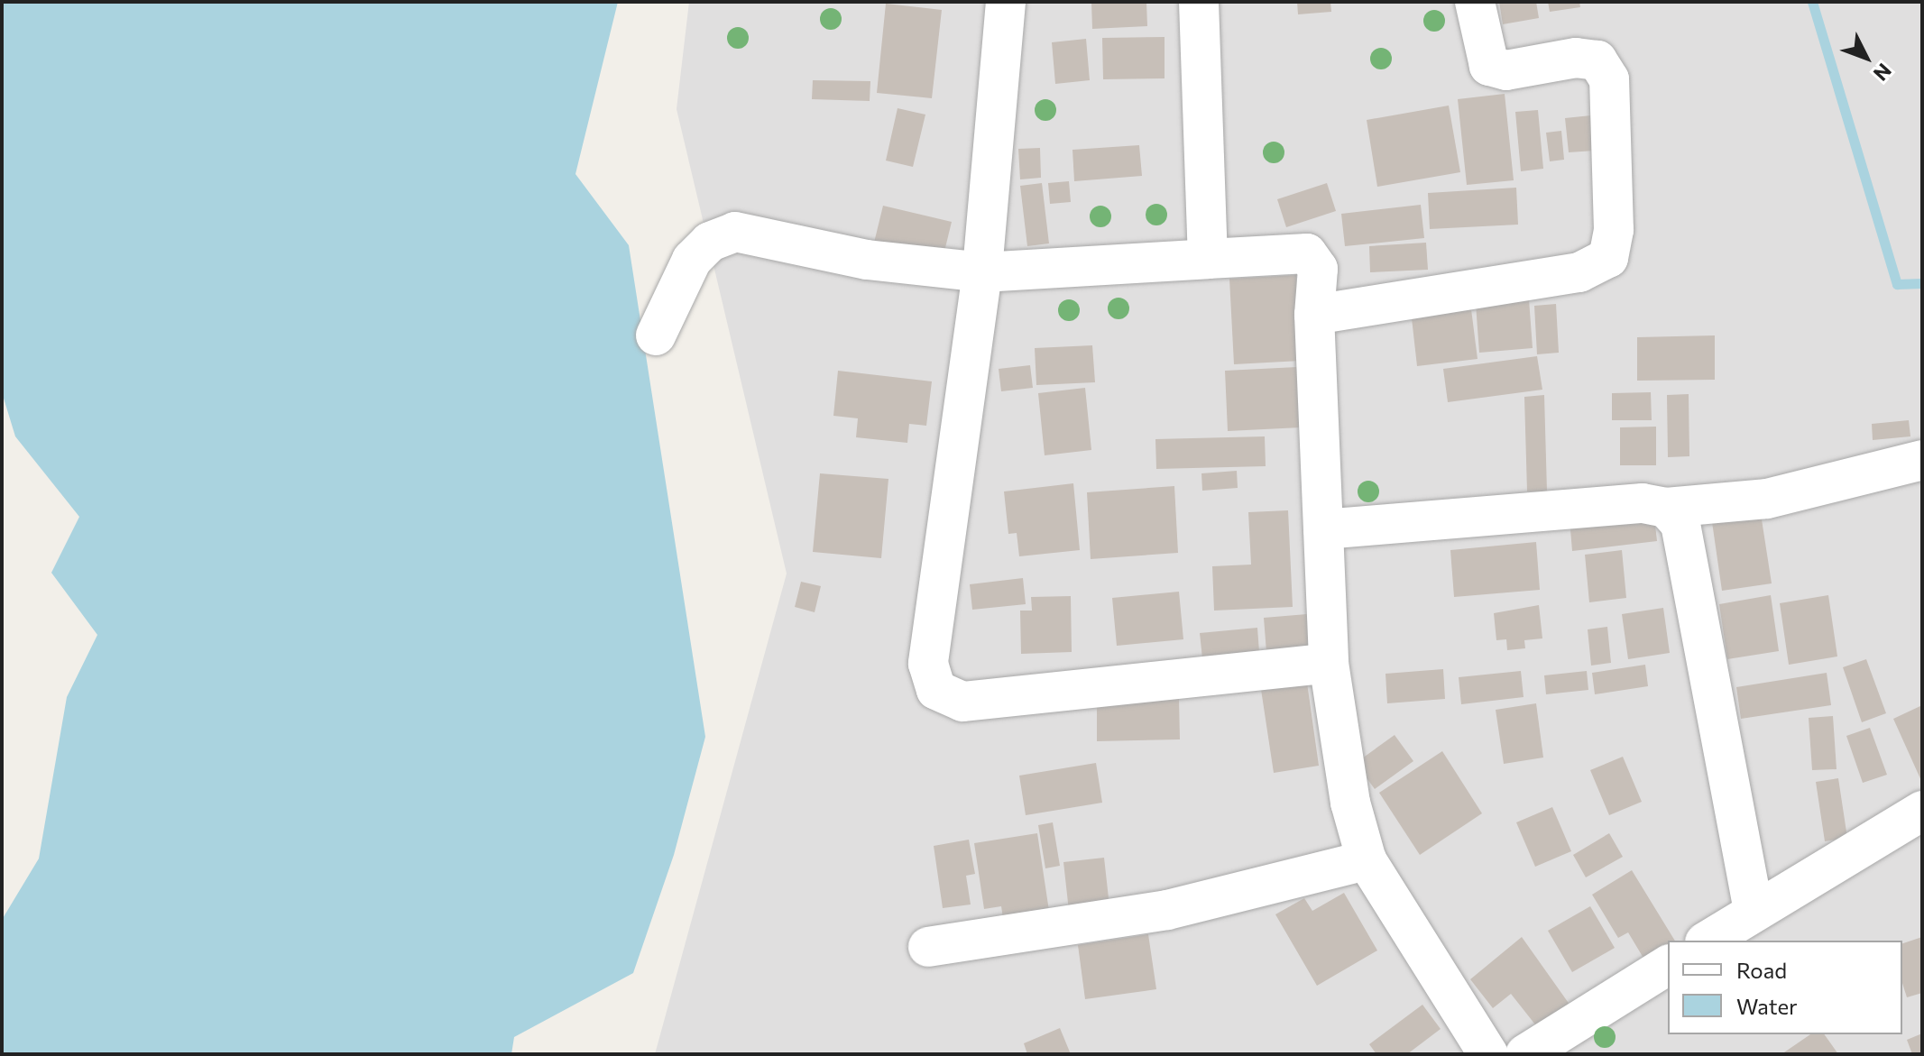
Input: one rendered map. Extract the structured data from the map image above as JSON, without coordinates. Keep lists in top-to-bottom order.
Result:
{
  "legend": ["Road", "Water"],
  "north": "bottom right"
}
